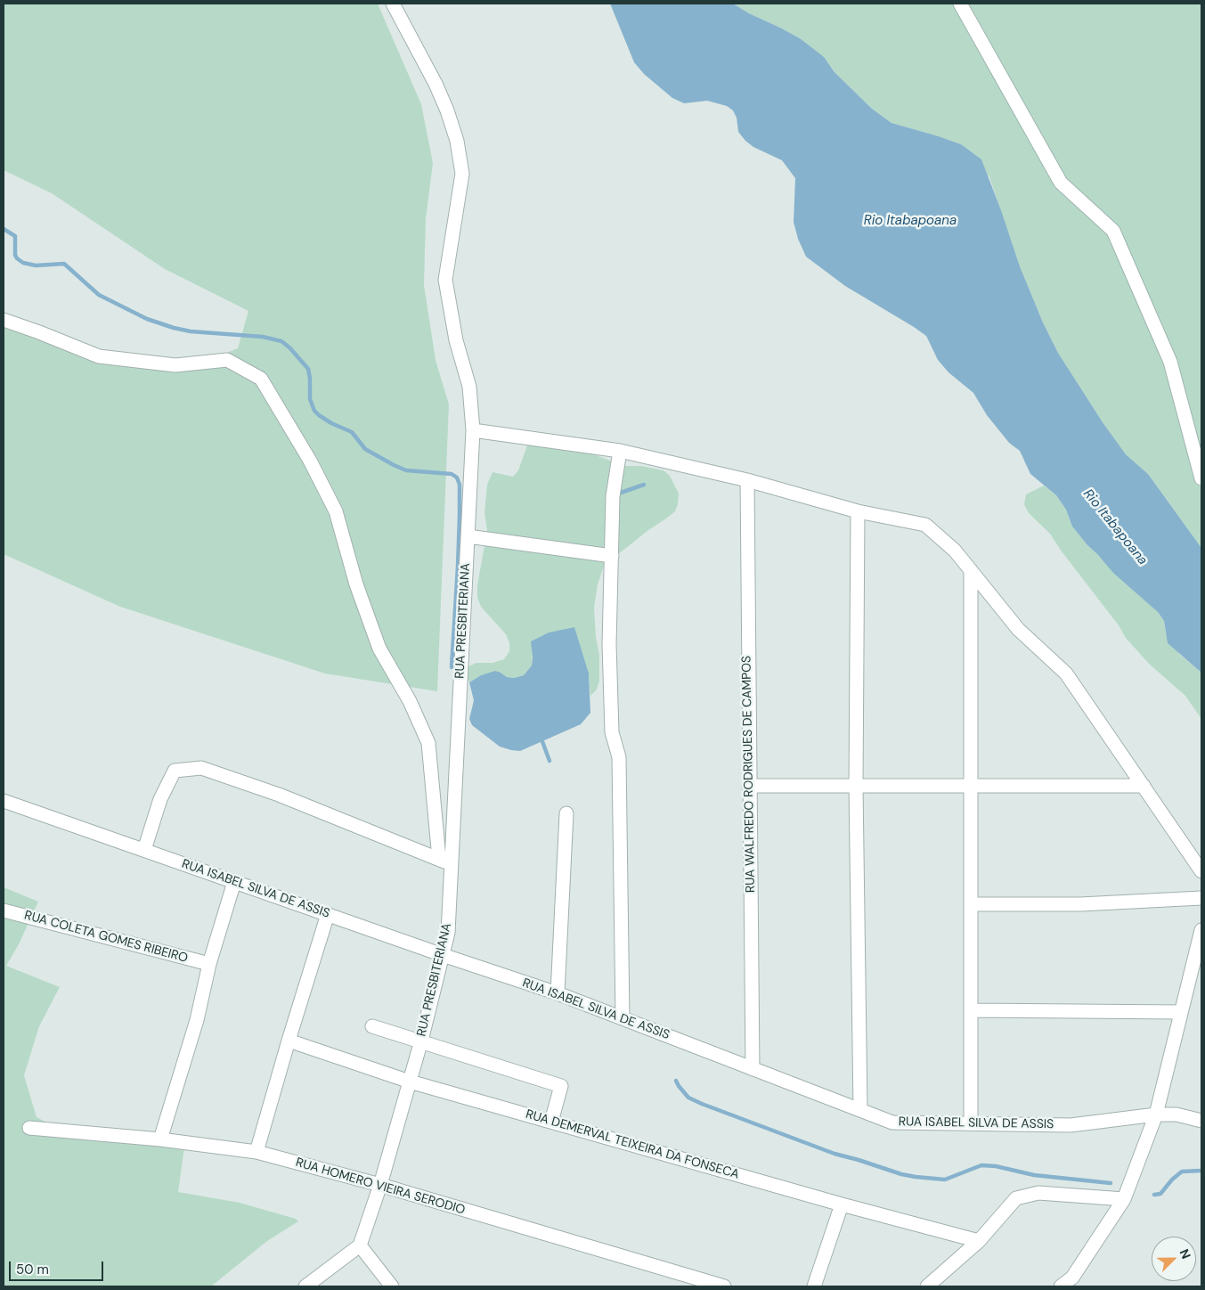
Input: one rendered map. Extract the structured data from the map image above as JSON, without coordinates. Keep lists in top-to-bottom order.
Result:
{
  "streets": {
    "street": [
      "RUA PRESBITERIANA",
      "RUA WALFREDO RODRIGUES DE CAMPOS",
      "RUA ISABEL SILVA DE ASSIS",
      "RUA COLETA GOMES RIBEIRO",
      "RUA DEMERVAL TEIXEIRA DA FONSECA",
      "RUA HOMERO VIEIRA SERODIO"
    ]
  },
  "crossings": [
    ["RUA PRESBITERIANA", "RUA ISABEL SILVA DE ASSIS"],
    ["RUA PRESBITERIANA", "RUA DEMERVAL TEIXEIRA DA FONSECA"],
    ["RUA PRESBITERIANA", "RUA HOMERO VIEIRA SERODIO"],
    ["RUA WALFREDO RODRIGUES DE CAMPOS", "RUA ISABEL SILVA DE ASSIS"]
  ],
  "water": ["Rio Itabapoana"],
  "scale_bar": "50 m",
  "north": "top right"
}
